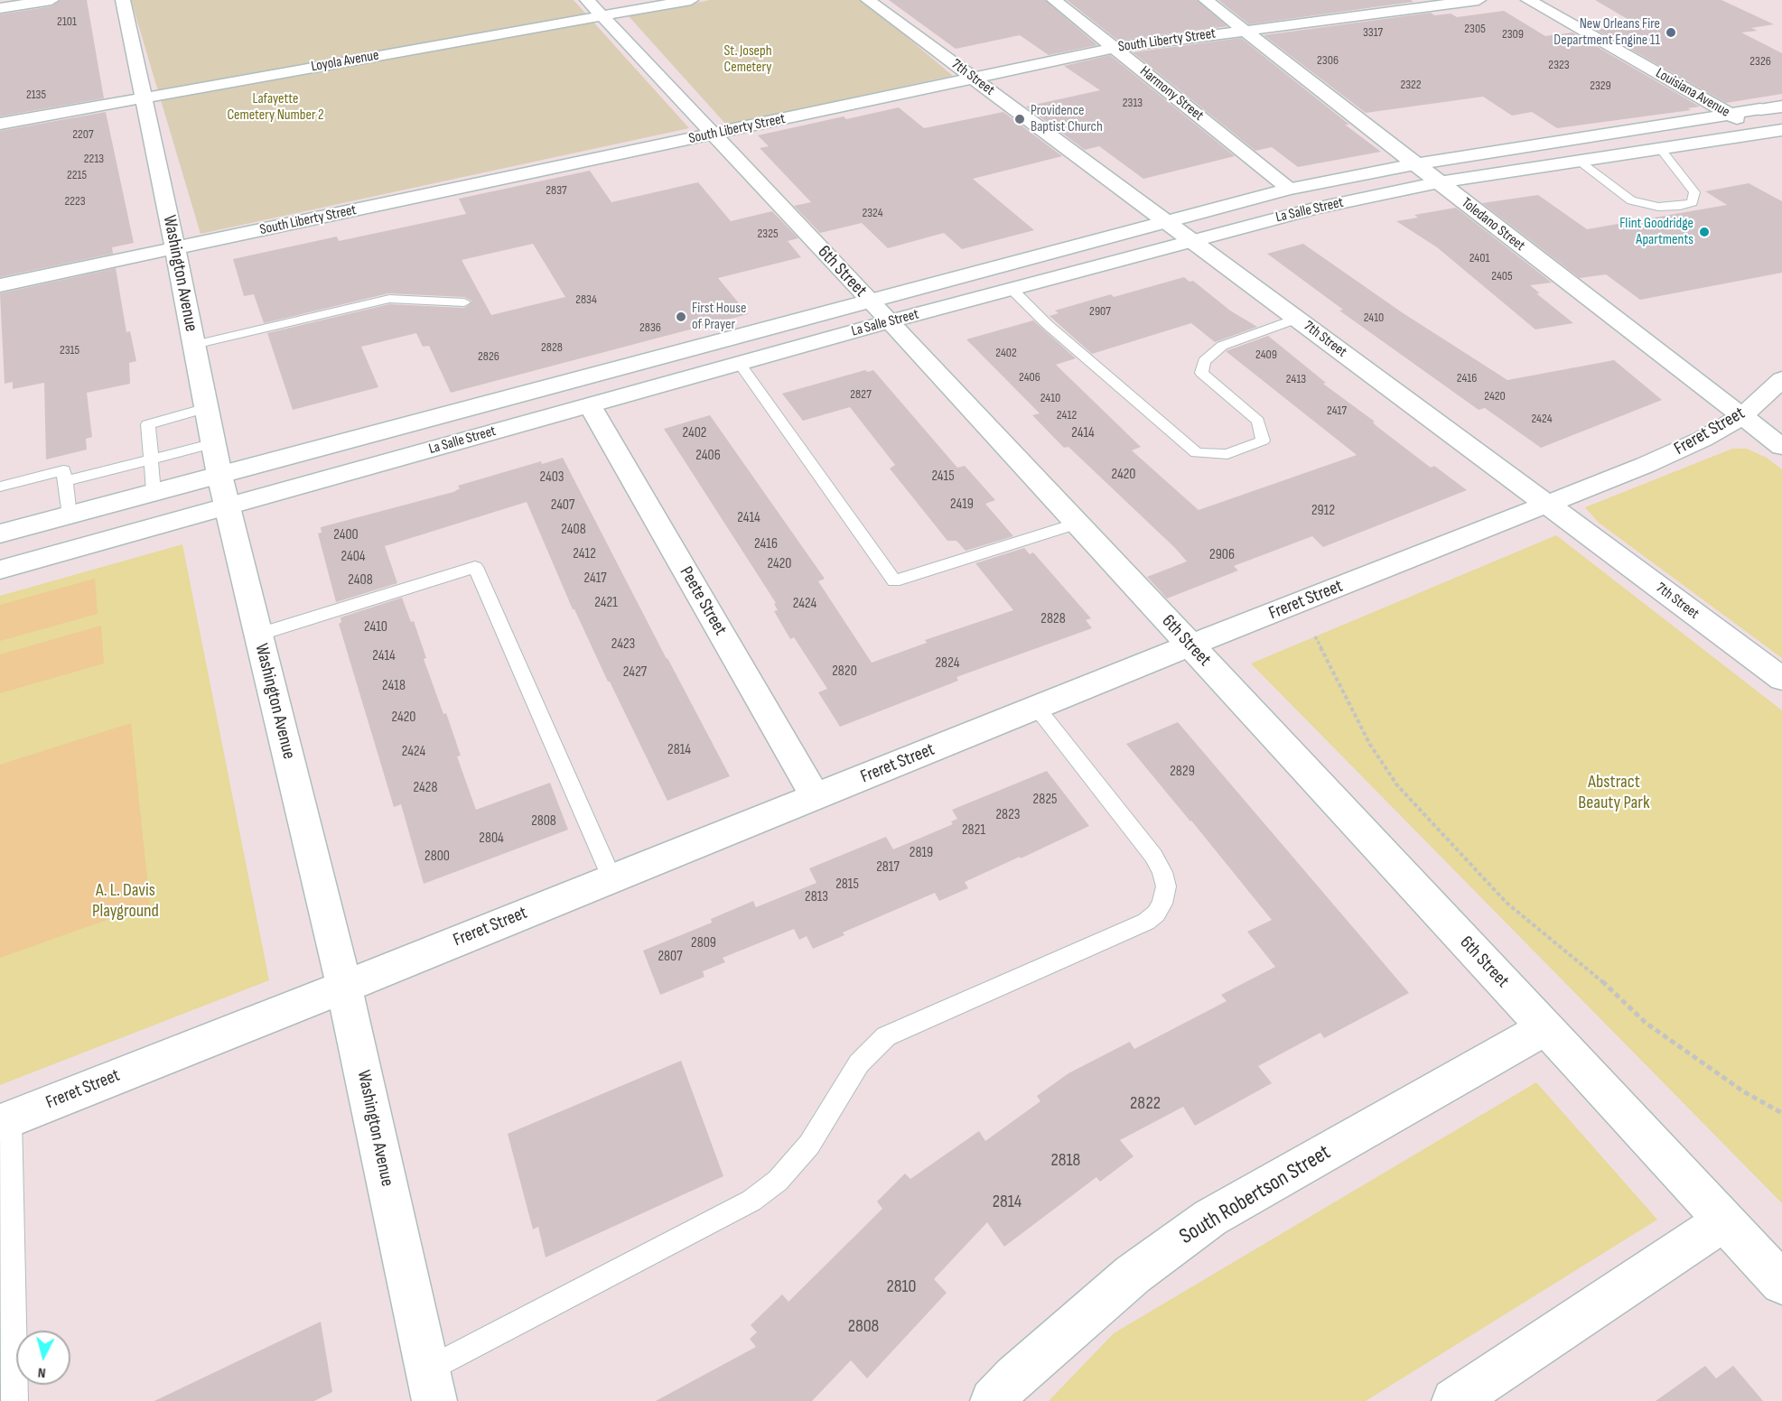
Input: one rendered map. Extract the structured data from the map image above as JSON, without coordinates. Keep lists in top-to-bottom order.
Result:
{
  "streets": {
    "street": [
      "South Liberty Street",
      "Loyola Avenue",
      "7th Street",
      "Louisiana Avenue",
      "Harmony Street",
      "La Salle Street",
      "Toledano Street",
      "6th Street",
      "Washington Avenue",
      "Freret Street",
      "Peete Street",
      "South Robertson Street"
    ]
  },
  "crossings": [
    ["South Liberty Street", "7th Street"],
    ["South Liberty Street", "Harmony Street"],
    ["South Liberty Street", "Toledano Street"],
    ["South Liberty Street", "6th Street"],
    ["South Liberty Street", "Washington Avenue"],
    ["Loyola Avenue", "6th Street"],
    ["Loyola Avenue", "Washington Avenue"],
    ["7th Street", "La Salle Street"],
    ["7th Street", "Freret Street"],
    ["Louisiana Avenue", "La Salle Street"],
    ["Harmony Street", "La Salle Street"],
    ["La Salle Street", "Toledano Street"],
    ["La Salle Street", "6th Street"],
    ["La Salle Street", "Washington Avenue"],
    ["La Salle Street", "Peete Street"],
    ["Toledano Street", "Freret Street"],
    ["6th Street", "Freret Street"],
    ["6th Street", "South Robertson Street"],
    ["Washington Avenue", "Freret Street"],
    ["Freret Street", "Peete Street"]
  ],
  "parks": [
    "St. Joseph Cemetery",
    "Lafayette Cemetery Number 2",
    "Abstract Beauty Park",
    "A. L. Davis Playground"
  ],
  "places": [
    "New Orleans Fire Department Engine 11",
    "Providence Baptist Church",
    "Flint Goodridge Apartments",
    "First House of Prayer"
  ],
  "house_numbers": [
    "2101",
    "2305",
    "3317",
    "2309",
    "2306",
    "2326",
    "2323",
    "2322",
    "2329",
    "2135",
    "2313",
    "2207",
    "2213",
    "2215",
    "2837",
    "2223",
    "2324",
    "2325",
    "2401",
    "2405",
    "2834",
    "2907",
    "2410",
    "2836",
    "2828",
    "2315",
    "2402",
    "2409",
    "2826",
    "2406",
    "2416",
    "2413",
    "2827",
    "2420",
    "2410",
    "2417",
    "2412",
    "2424",
    "2402",
    "2414",
    "2406",
    "2420",
    "2415",
    "2403",
    "2419",
    "2407",
    "2912",
    "2414",
    "2408",
    "2400",
    "2416",
    "2412",
    "2906",
    "2404",
    "2420",
    "2417",
    "2408",
    "2421",
    "2424",
    "2828",
    "2410",
    "2423",
    "2414",
    "2824",
    "2820",
    "2427",
    "2418",
    "2420",
    "2814",
    "2424",
    "2829",
    "2428",
    "2825",
    "2823",
    "2808",
    "2821",
    "2804",
    "2819",
    "2800",
    "2817",
    "2815",
    "2813",
    "2809",
    "2807",
    "2822",
    "2818",
    "2814",
    "2810",
    "2808"
  ],
  "north": "bottom"
}
